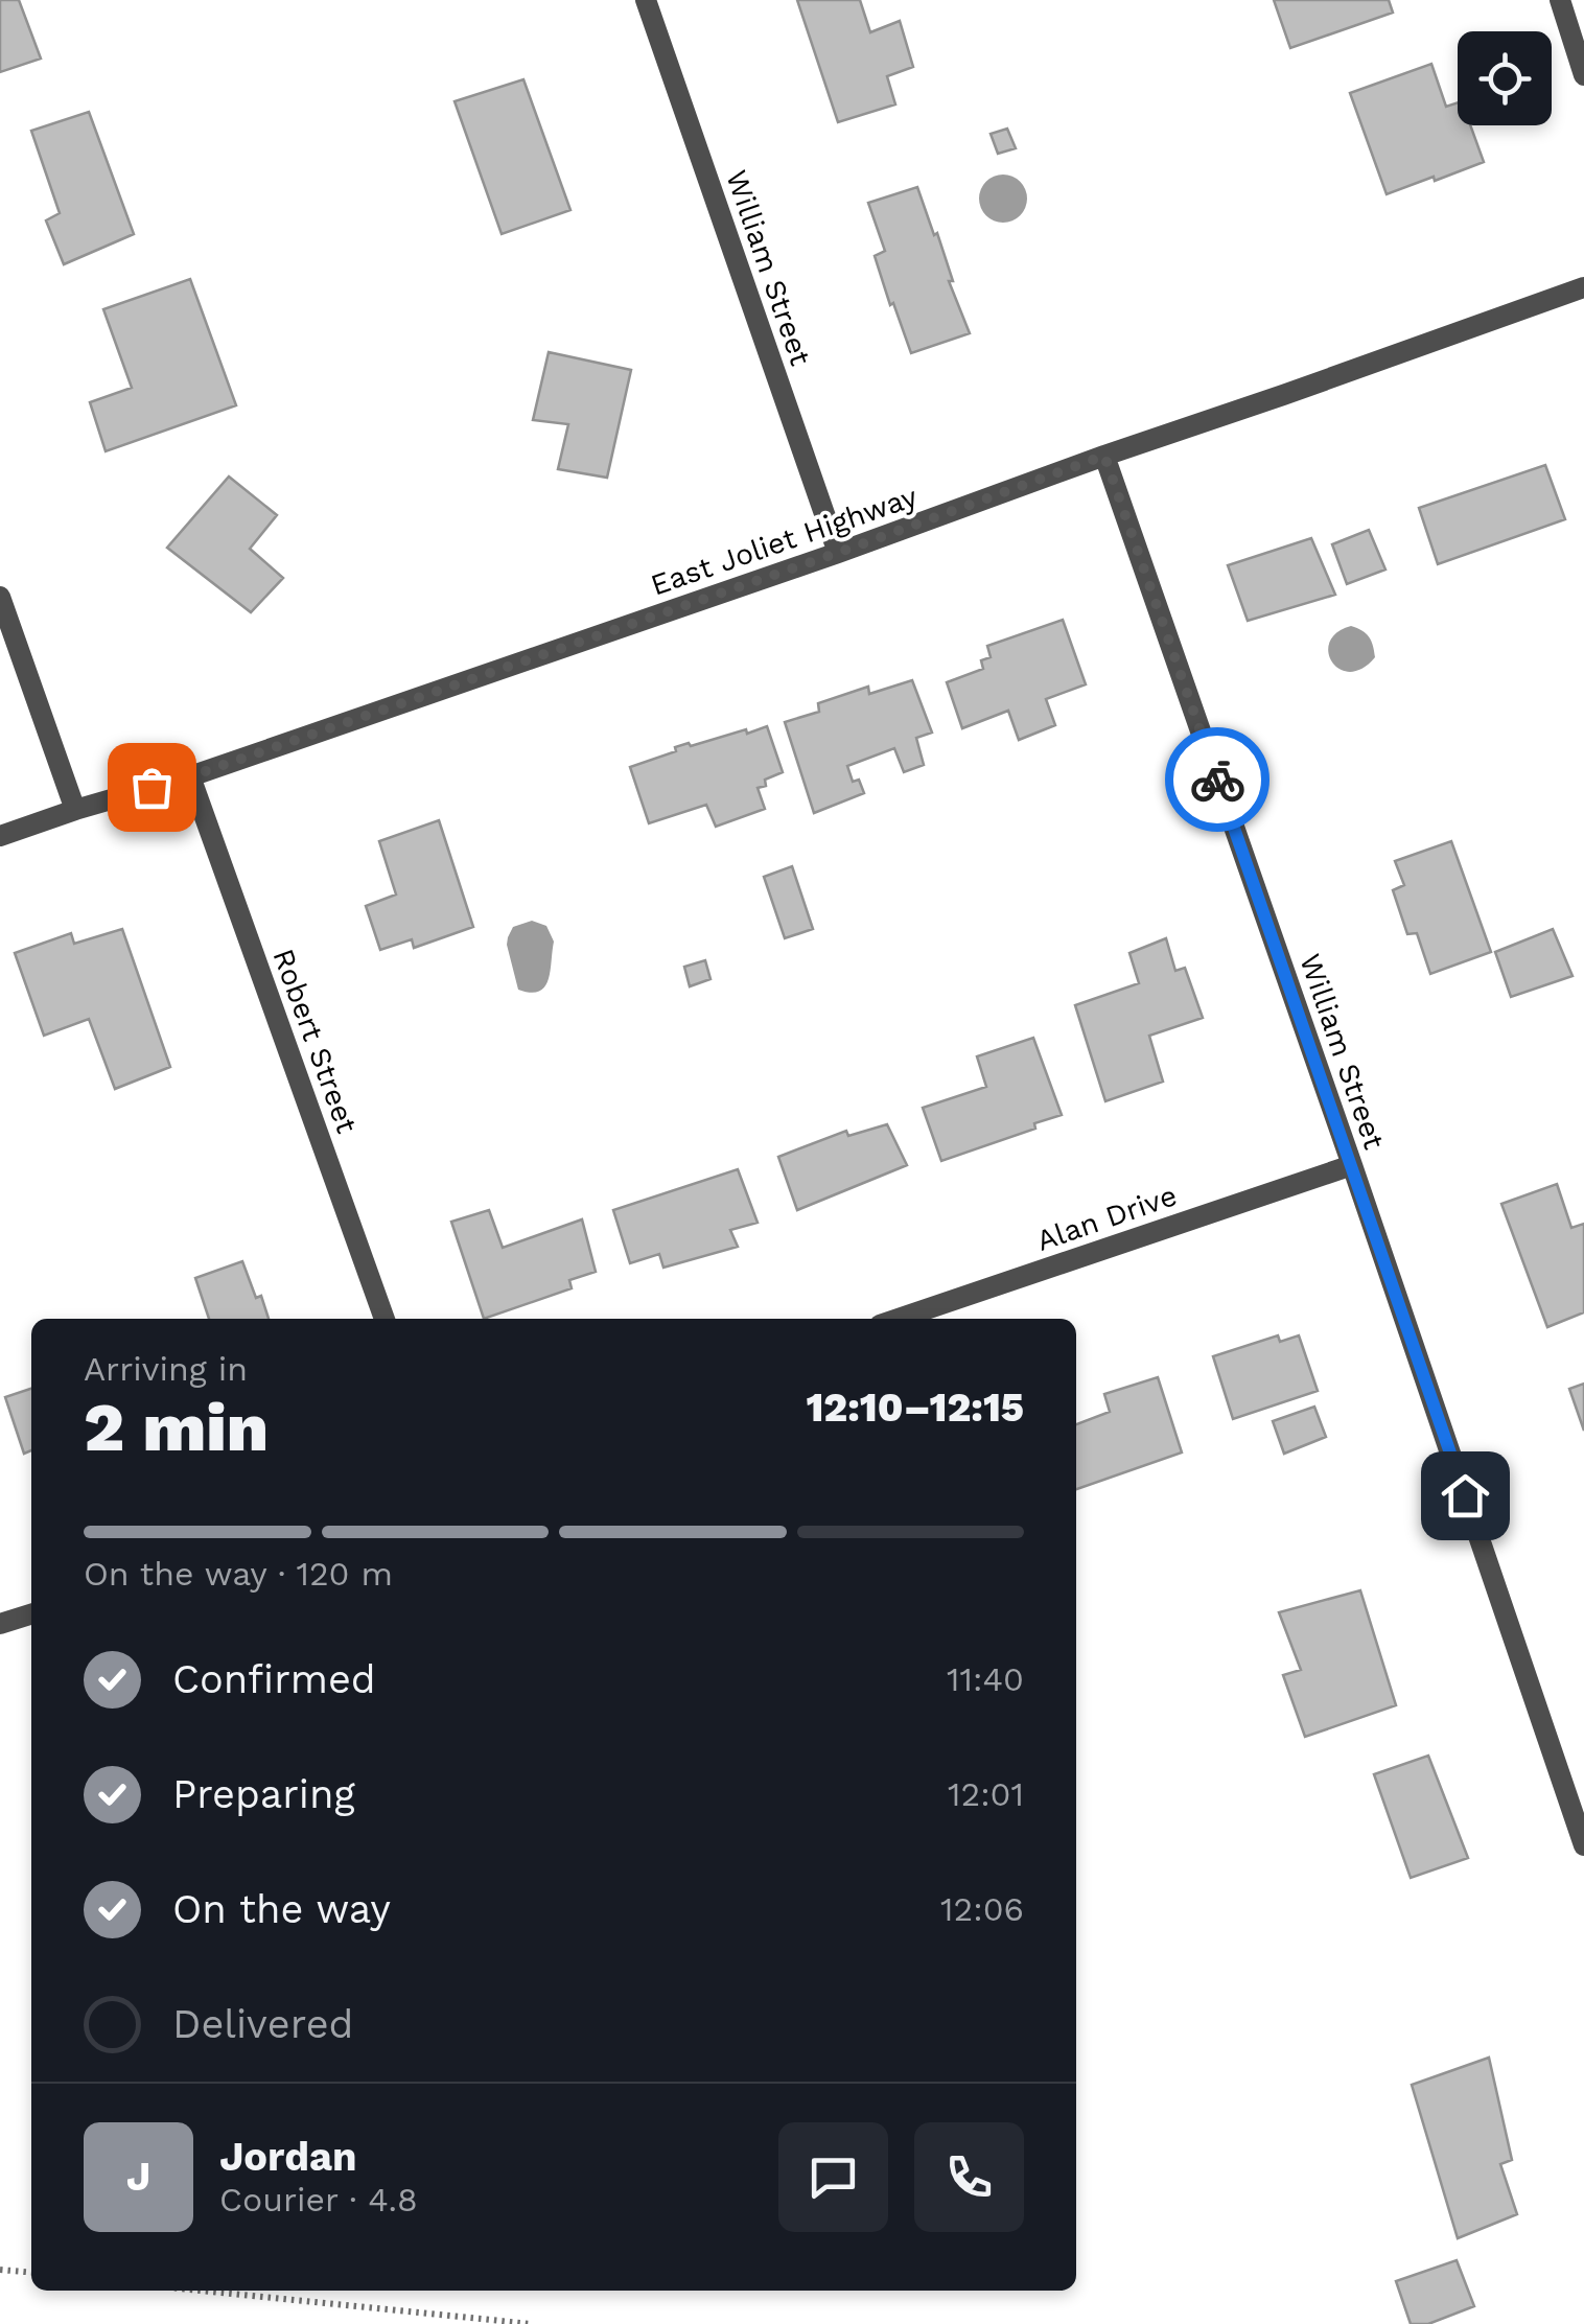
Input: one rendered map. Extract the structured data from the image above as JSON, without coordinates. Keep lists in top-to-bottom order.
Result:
{
  "streets": {
    "street": [
      "William Street",
      "East Joliet Highway",
      "Robert Street",
      "Alan Drive"
    ]
  },
  "crossings": [
    ["William Street", "East Joliet Highway"],
    ["William Street", "Alan Drive"],
    ["East Joliet Highway", "Robert Street"]
  ],
  "page": {
    "heading": ["2 min", "Arriving in", "12:10–12:15"],
    "panel": ["Jordan", "Courier · 4.8"],
    "bar": "On the way · 120 m",
    "list": [
      ["Confirmed", "11:40"],
      ["Preparing", "12:01"],
      ["On the way", "12:06"],
      "Delivered"
    ],
    "round": "J"
  }
}
